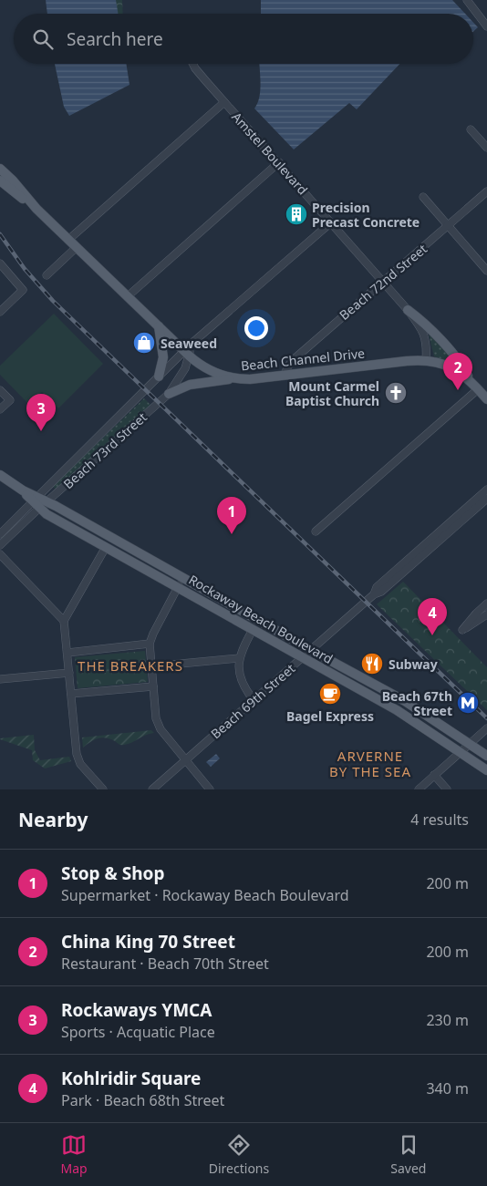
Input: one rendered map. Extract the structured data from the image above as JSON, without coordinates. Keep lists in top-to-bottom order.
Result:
{
  "streets": {
    "main road": ["Beach Channel Drive", "Rockaway Beach Boulevard"],
    "street": [
      "Amstel Boulevard",
      "Beach 72nd Street",
      "Beach 73rd Street",
      "Beach 69th Street"
    ]
  },
  "crossings": [
    ["Amstel Boulevard", "Beach 72nd Street"],
    ["Amstel Boulevard", "Beach Channel Drive"],
    ["Amstel Boulevard", "Beach 73rd Street"],
    ["Beach 72nd Street", "Beach Channel Drive"],
    ["Beach Channel Drive", "Beach 73rd Street"],
    ["Beach 73rd Street", "Rockaway Beach Boulevard"],
    ["Rockaway Beach Boulevard", "Beach 69th Street"]
  ],
  "districts": ["THE BREAKERS", "ARVERNE BY THE SEA"],
  "places": {
    "building": ["Precision Precast Concrete"],
    "shop": ["Seaweed"],
    "church": ["Mount Carmel Baptist Church"],
    "restaurant": ["Subway"],
    "cafe": ["Bagel Express"],
    "metro station": ["Beach 67th Street"]
  },
  "page": {
    "search": "Search here",
    "pins": [
      "2",
      "3",
      "1",
      "4"
    ],
    "heading": ["Nearby", "4 results"],
    "list": [
      {
        "mark": "1",
        "name": "Stop & Shop",
        "note": "Supermarket · Rockaway Beach Boulevard",
        "value": "200 m"
      },
      {
        "mark": "2",
        "name": "China King 70 Street",
        "note": "Restaurant · Beach 70th Street",
        "value": "200 m"
      },
      {
        "mark": "3",
        "name": "Rockaways YMCA",
        "note": "Sports · Acquatic Place",
        "value": "230 m"
      },
      {
        "mark": "4",
        "name": "Kohlridir Square",
        "note": "Park · Beach 68th Street",
        "value": "340 m"
      }
    ],
    "nav": ["Map", "Directions", "Saved"]
  }
}
